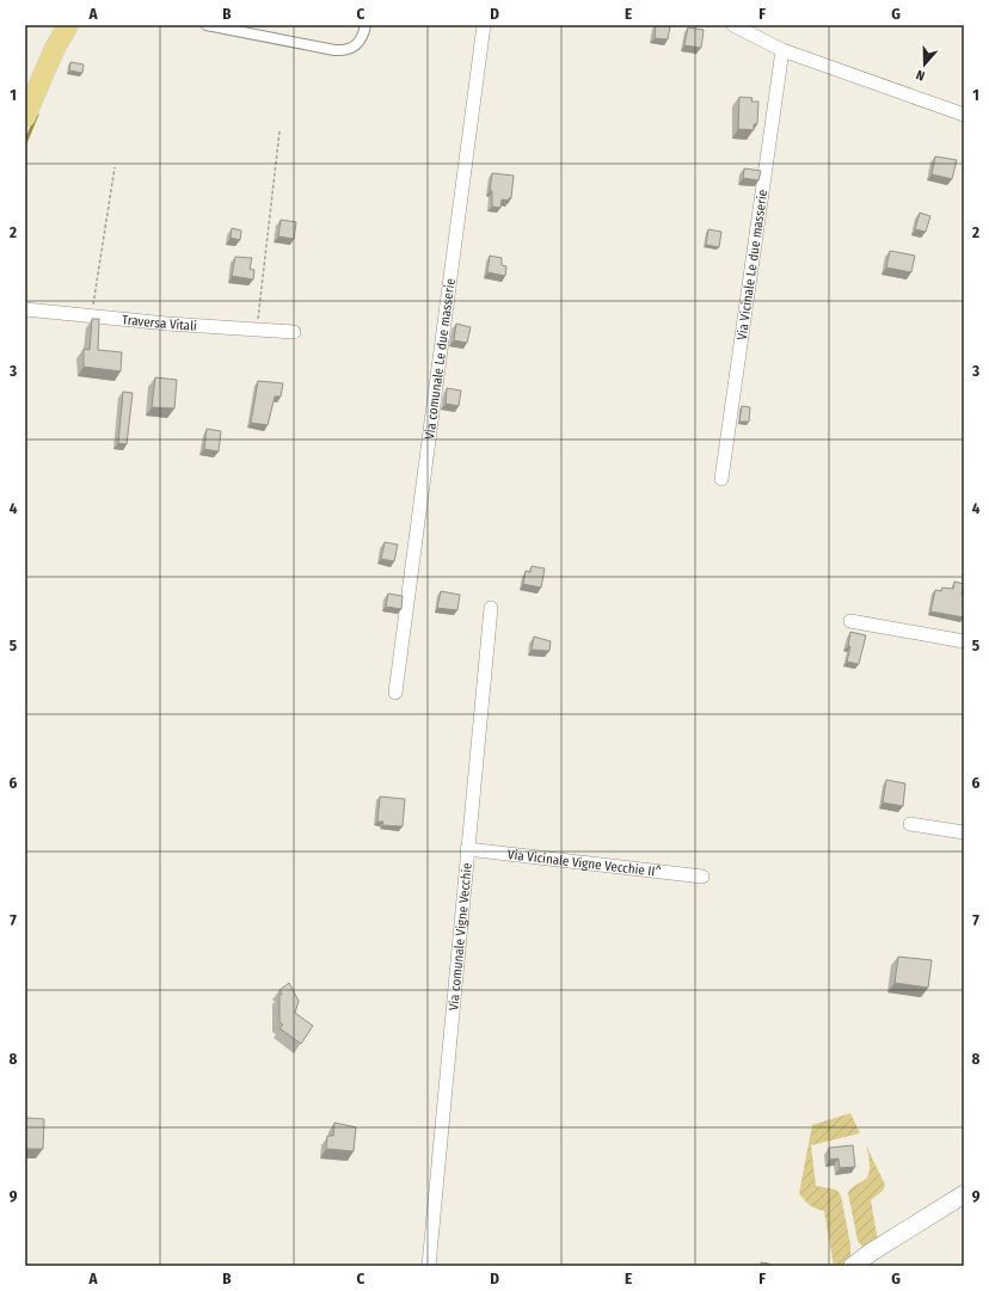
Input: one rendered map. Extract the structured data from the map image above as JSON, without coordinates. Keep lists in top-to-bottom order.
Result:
{
  "streets": {
    "street": [
      "Via Vicinale Le due masserie",
      "Traversa Vitali",
      "Via comunale Le due masserie",
      "Via Vicinale Vigne Vecchie II^",
      "Via comunale Vigne Vecchie"
    ]
  },
  "crossings": [
    ["Via Vicinale Vigne Vecchie II^", "Via comunale Vigne Vecchie"]
  ],
  "north": "bottom",
  "grid": {
    "columns": [
      "A",
      "B",
      "C",
      "D",
      "E",
      "F",
      "G"
    ],
    "rows": [
      "1",
      "2",
      "3",
      "4",
      "5",
      "6",
      "7",
      "8",
      "9"
    ]
  }
}
